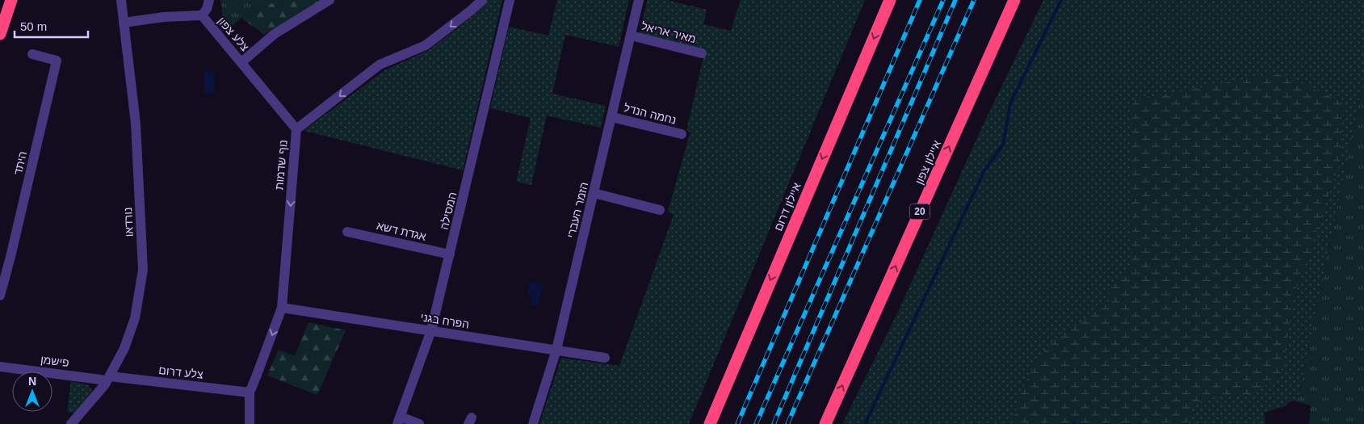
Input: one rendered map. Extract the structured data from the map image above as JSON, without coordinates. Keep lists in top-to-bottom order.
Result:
{
  "streets": {
    "highway": ["איילון צפון", "איילון דרום", "20"],
    "street": [
      "מאיר אריאל",
      "צלע צפון",
      "נחמה הנדל",
      "היתד",
      "נוף שדמות",
      "הזמר העברי",
      "המסילה",
      "נורדאו",
      "אגדת דשא",
      "הפרח בגני",
      "פישמן",
      "צלע דרום"
    ]
  },
  "crossings": [
    ["מאיר אריאל", "הזמר העברי"],
    ["צלע צפון", "נוף שדמות"],
    ["צלע צפון", "נורדאו"],
    ["נחמה הנדל", "הזמר העברי"],
    ["נוף שדמות", "הפרח בגני"],
    ["נוף שדמות", "צלע דרום"],
    ["הזמר העברי", "הפרח בגני"],
    ["המסילה", "אגדת דשא"],
    ["המסילה", "הפרח בגני"],
    ["נורדאו", "פישמן"],
    ["נורדאו", "צלע דרום"],
    ["פישמן", "צלע דרום"]
  ],
  "one_way": ["איילון צפון", "נוף שדמות", "איילון דרום"],
  "scale_bar": "50 m",
  "north": "top"
}
